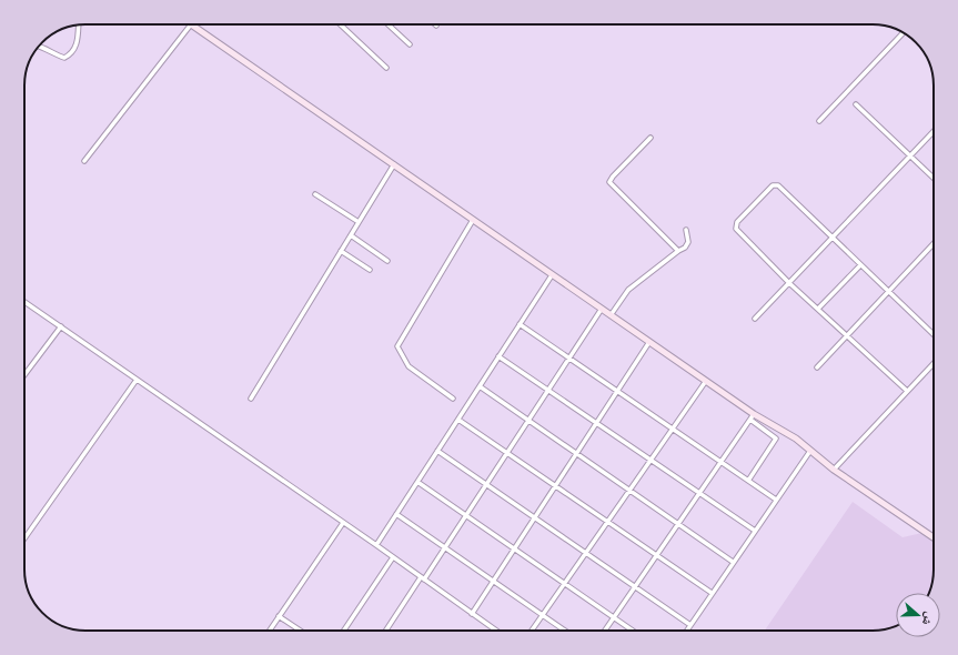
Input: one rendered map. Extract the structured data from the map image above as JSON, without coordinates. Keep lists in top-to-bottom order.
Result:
{
  "north": "right"
}
